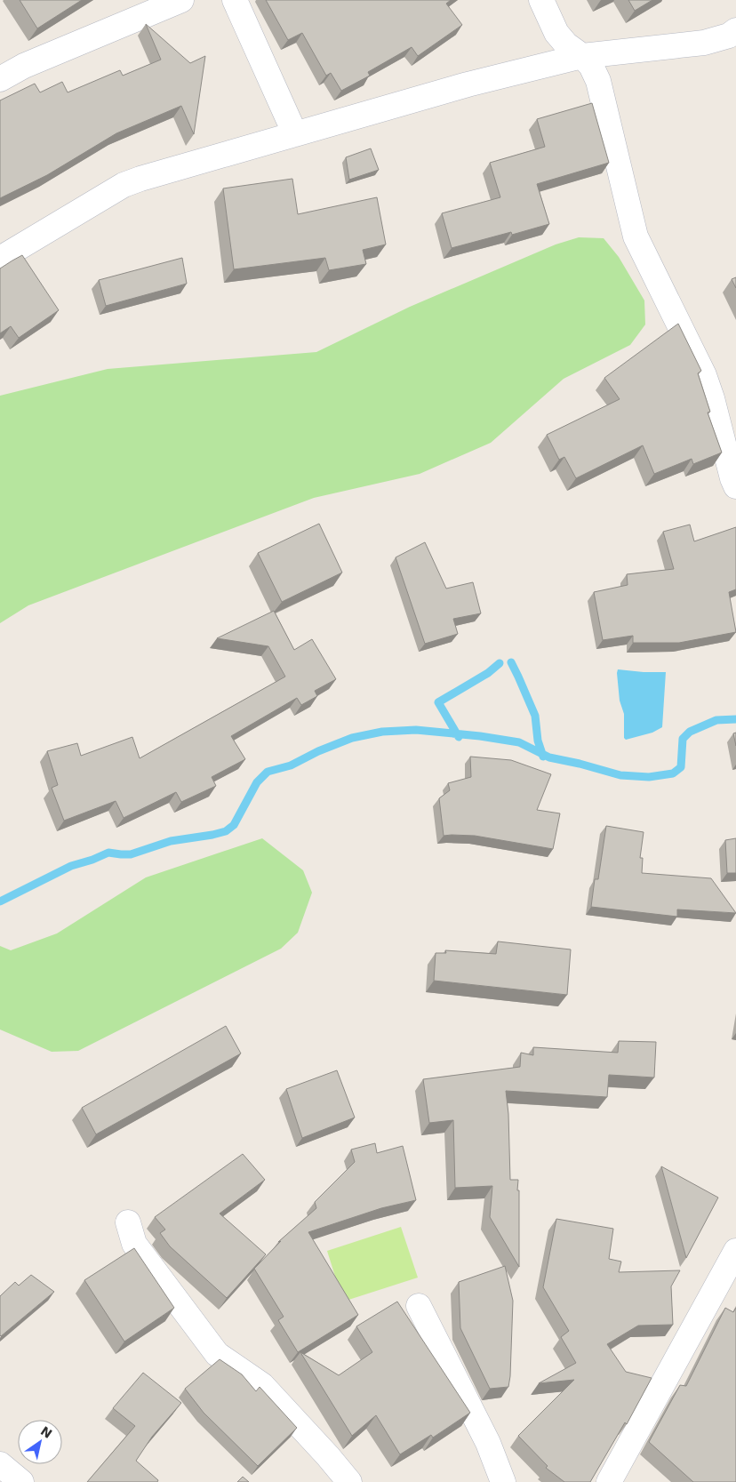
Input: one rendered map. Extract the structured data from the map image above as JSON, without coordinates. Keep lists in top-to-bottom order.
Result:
{
  "north": "top right"
}
